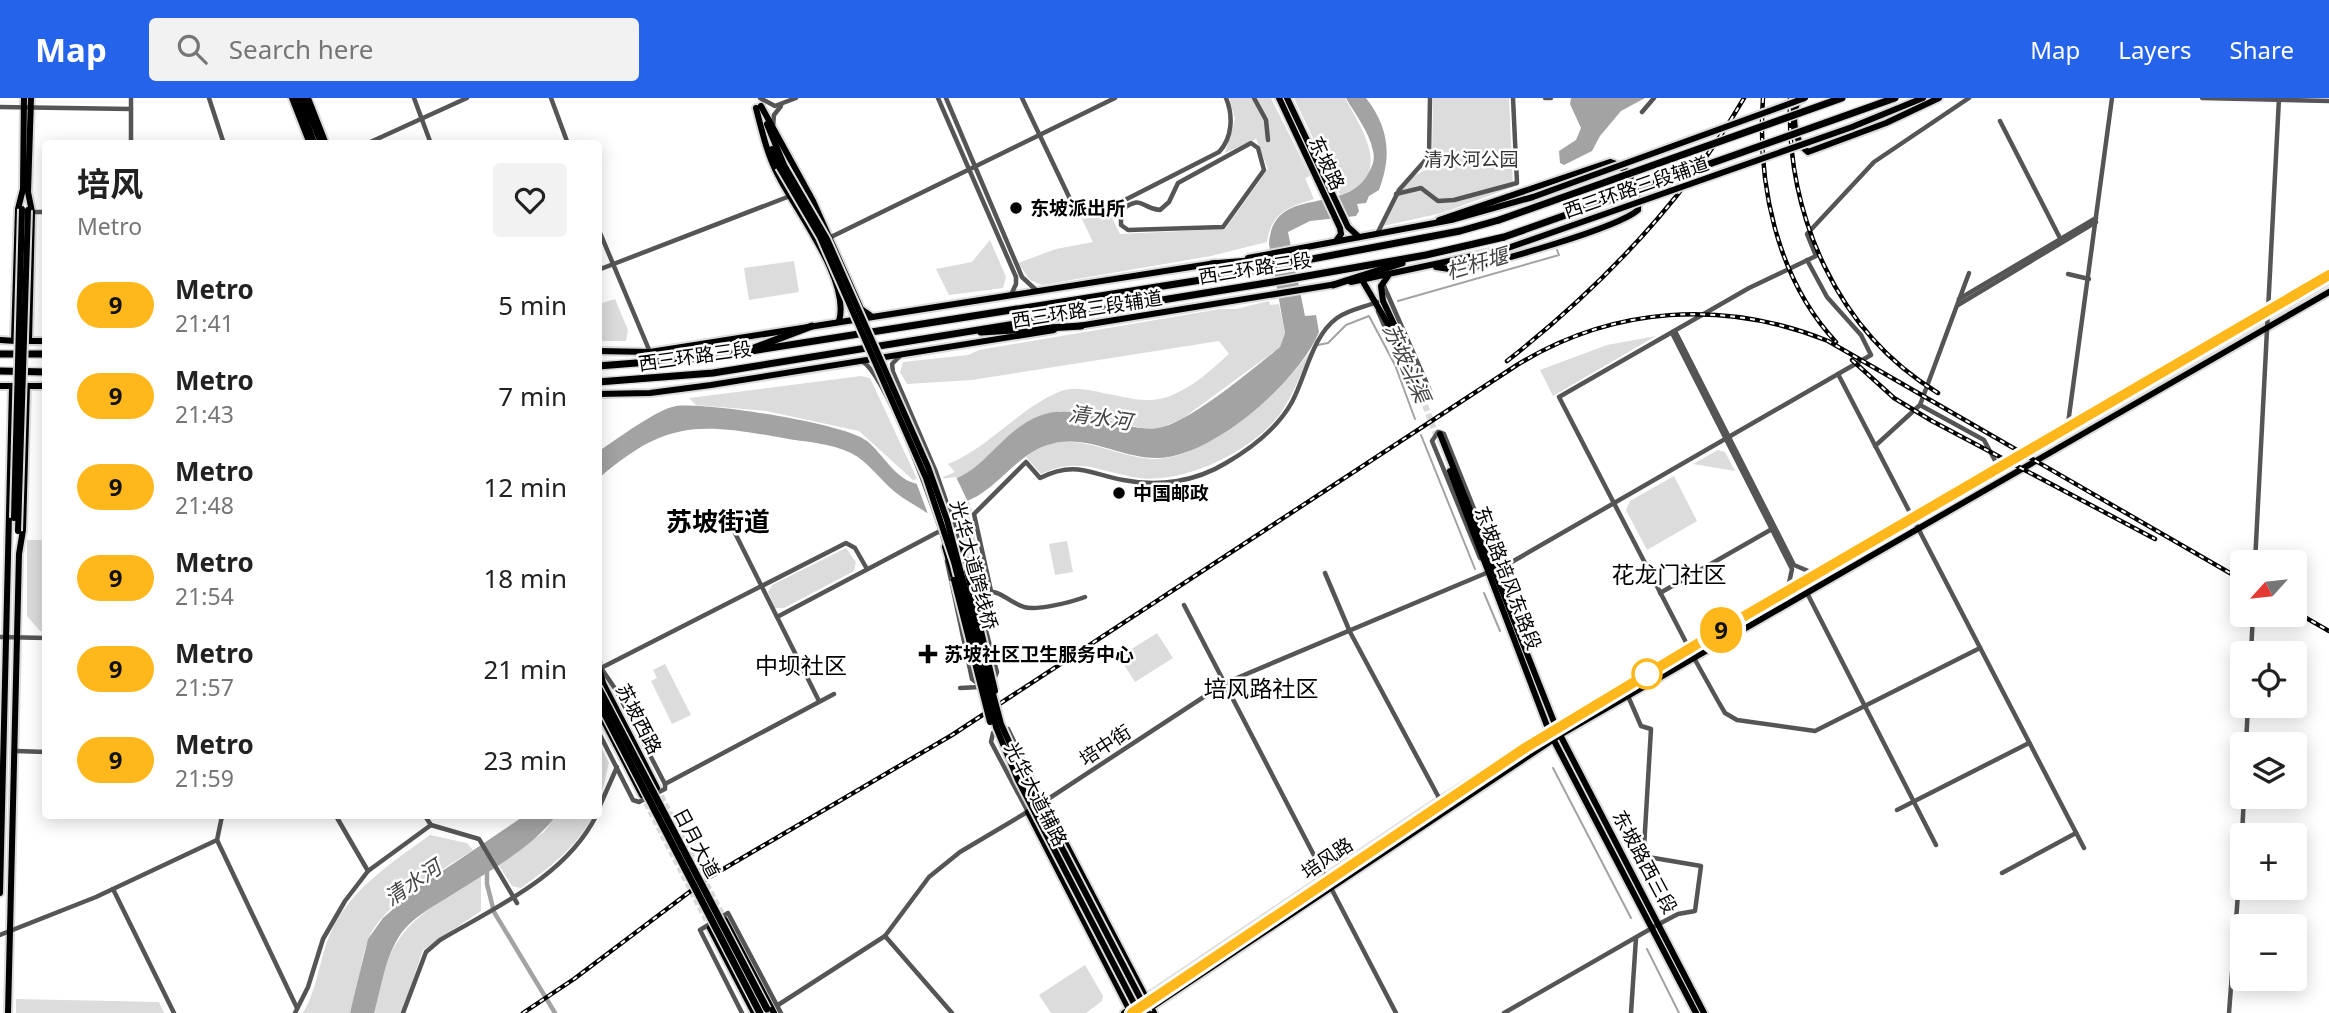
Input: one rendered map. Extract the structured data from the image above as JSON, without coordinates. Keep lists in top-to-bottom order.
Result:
{
  "streets": {
    "highway": ["西三环路三段", "日月大道"],
    "main road": [
      "东坡路",
      "西三环路三段辅道",
      "光华大道跨线桥",
      "东坡路培风东路段",
      "苏坡西路",
      "光华大道辅路",
      "培风路",
      "东坡路西三段"
    ],
    "street": ["培中街"]
  },
  "crossings": [
    ["东坡路", "西三环路三段辅道"],
    ["西三环路三段辅道", "西三环路三段"],
    ["光华大道跨线桥", "光华大道辅路"],
    ["光华大道跨线桥", "培风路"],
    ["东坡路培风东路段", "培中街"],
    ["东坡路培风东路段", "培风路"],
    ["东坡路培风东路段", "东坡路西三段"],
    ["培中街", "光华大道辅路"],
    ["光华大道辅路", "培风路"],
    ["培风路", "东坡路西三段"]
  ],
  "districts": [
    "苏坡街道",
    "花龙门社区",
    "中坝社区",
    "培风路社区"
  ],
  "water": ["栏杆堰", "苏坡斗渠", "清水河"],
  "parks": ["清水河公园"],
  "places": {
    "other": ["东坡派出所", "中国邮政"],
    "health": ["苏坡社区卫生服务中心"]
  },
  "lines": ["metro line 9"],
  "north": "bottom left",
  "page": {
    "header": "Map",
    "search": "Search here",
    "nav": ["Map", "Layers", "Share"],
    "on_map": "9",
    "heading": ["培风", "Metro"],
    "list": [
      {
        "mark": "9",
        "name": "Metro",
        "note": "21:41",
        "value": "5 min"
      },
      {
        "mark": "9",
        "name": "Metro",
        "note": "21:43",
        "value": "7 min"
      },
      {
        "mark": "9",
        "name": "Metro",
        "note": "21:48",
        "value": "12 min"
      },
      {
        "mark": "9",
        "name": "Metro",
        "note": "21:54",
        "value": "18 min"
      },
      {
        "mark": "9",
        "name": "Metro",
        "note": "21:57",
        "value": "21 min"
      },
      {
        "mark": "9",
        "name": "Metro",
        "note": "21:59",
        "value": "23 min"
      }
    ],
    "map_buttons": ["+", "−"]
  }
}
